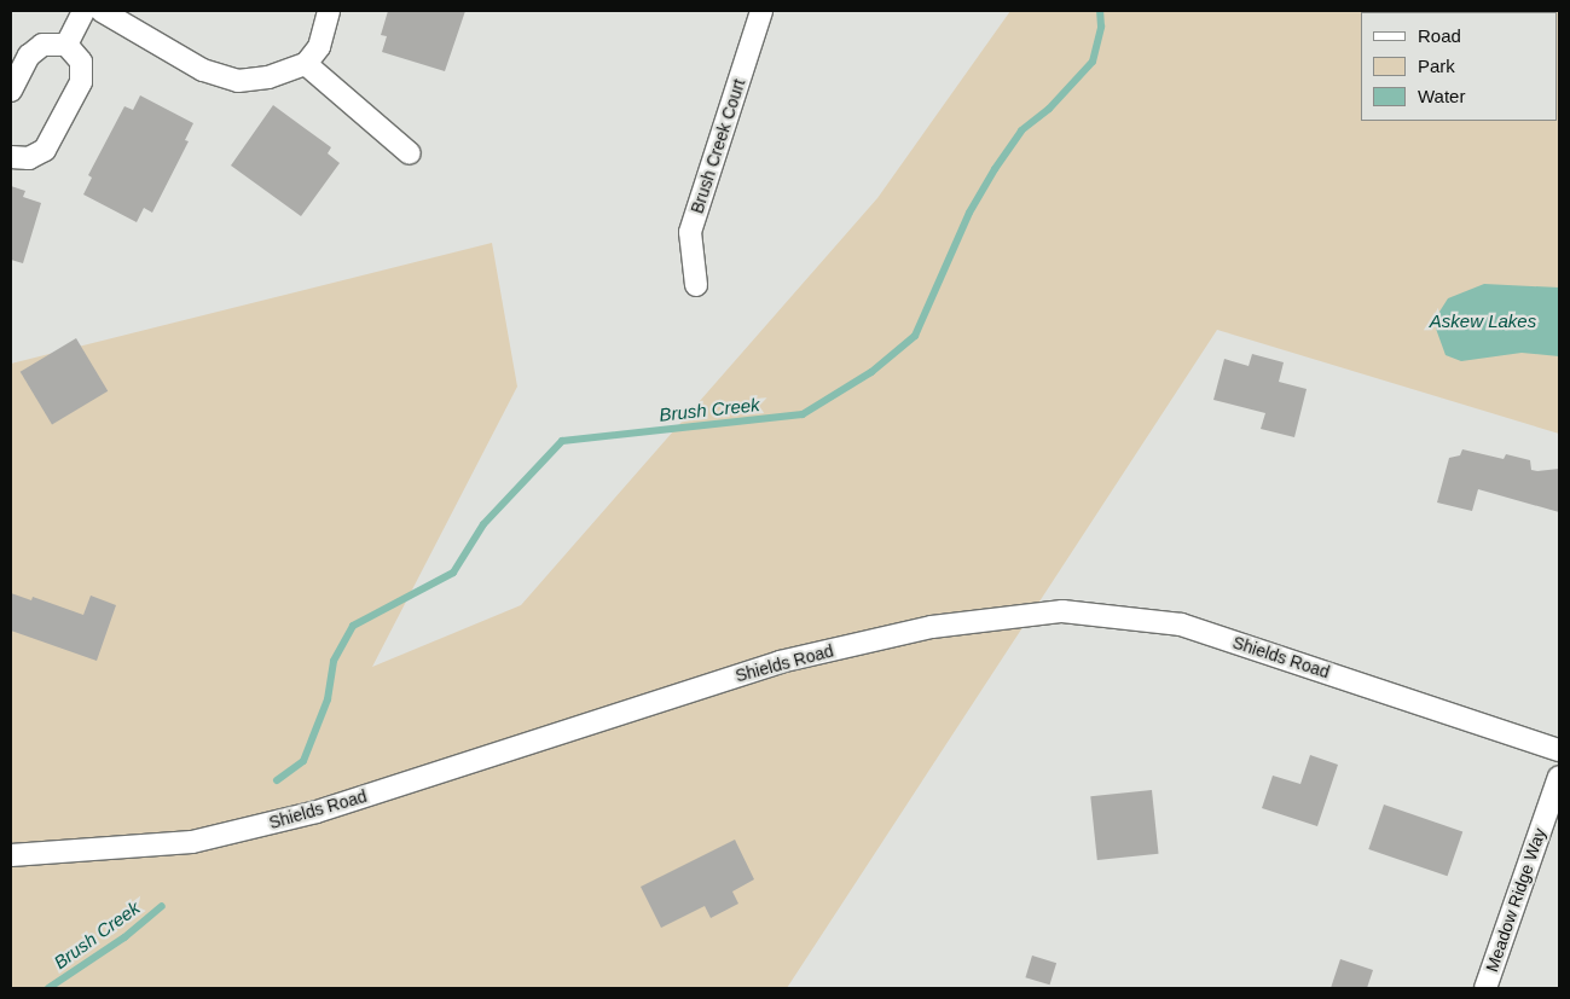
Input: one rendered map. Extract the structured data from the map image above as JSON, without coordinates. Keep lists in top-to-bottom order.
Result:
{
  "streets": {
    "street": ["Brush Creek Court", "Shields Road", "Meadow Ridge Way"]
  },
  "water": ["Askew Lakes", "Brush Creek"],
  "legend": ["Road", "Park", "Water"]
}
